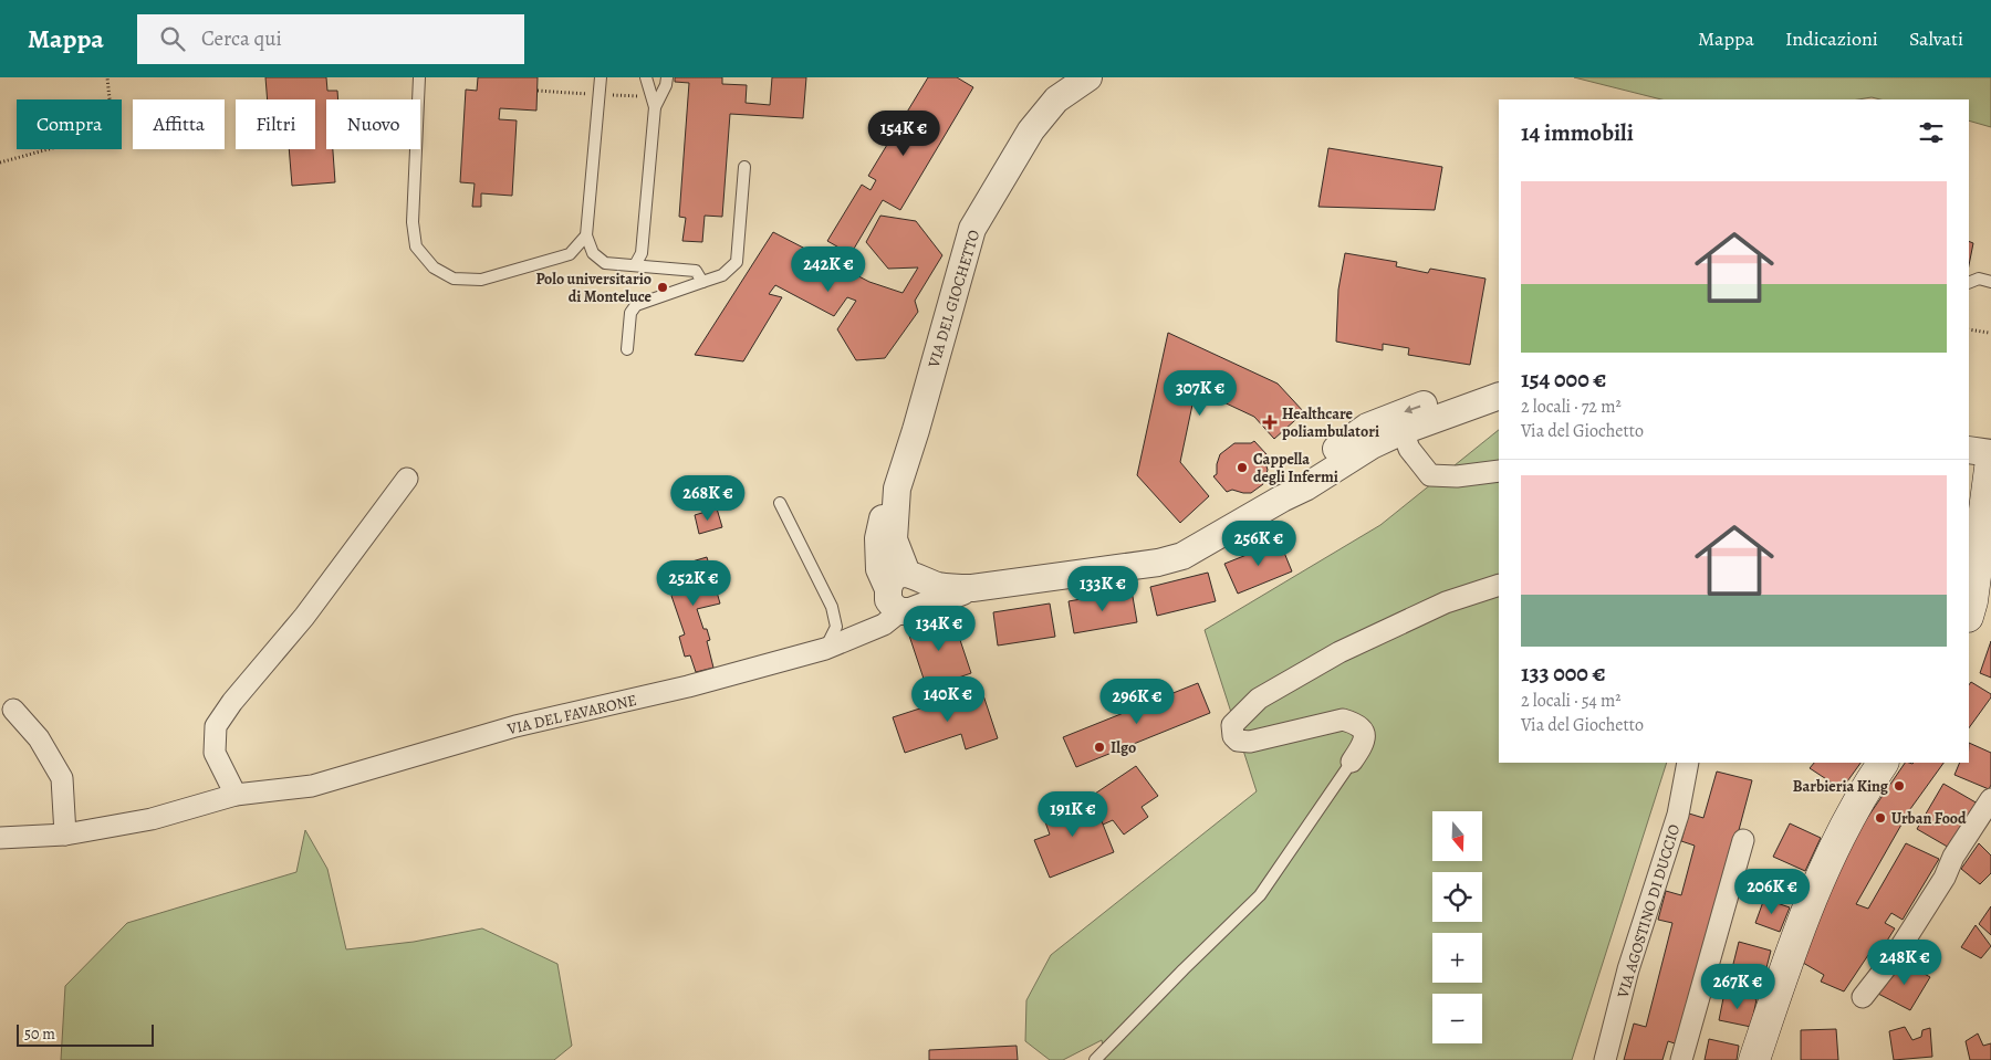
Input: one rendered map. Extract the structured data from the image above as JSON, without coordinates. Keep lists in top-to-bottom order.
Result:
{
  "streets": {
    "street": ["VIA DEL GIOCHETTO", "VIA DEL FAVARONE", "VIA AGOSTINO DI DUCCIO"]
  },
  "crossings": [
    ["VIA DEL GIOCHETTO", "VIA DEL FAVARONE"]
  ],
  "places": {
    "other": [
      "Polo universitario di Monteluce",
      "Cappella degli Infermi",
      "Ilgo",
      "Barbieria King",
      "Urban Food"
    ],
    "health": ["Healthcare poliambulatori"]
  },
  "scale_bar": "50 m",
  "north": "bottom",
  "page": {
    "header": "Mappa",
    "search": "Cerca qui",
    "nav": ["Mappa", "Indicazioni", "Salvati"],
    "chip": [
      "Compra",
      "Affitta",
      "Filtri",
      "Nuovo"
    ],
    "heading": "14 immobili",
    "price": [
      "154K €",
      "242K €",
      "307K €",
      "268K €",
      "256K €",
      "252K €",
      "133K €",
      "134K €",
      "140K €",
      "296K €",
      "191K €",
      "206K €",
      "248K €",
      "267K €"
    ],
    "list": [
      {
        "name": "154 000 €",
        "note": "2 locali · 72 m² · Via del Giochetto"
      },
      {
        "name": "133 000 €",
        "note": "2 locali · 54 m² · Via del Giochetto"
      }
    ],
    "map_buttons": ["+", "−"],
    "scale": "50 m"
  }
}
